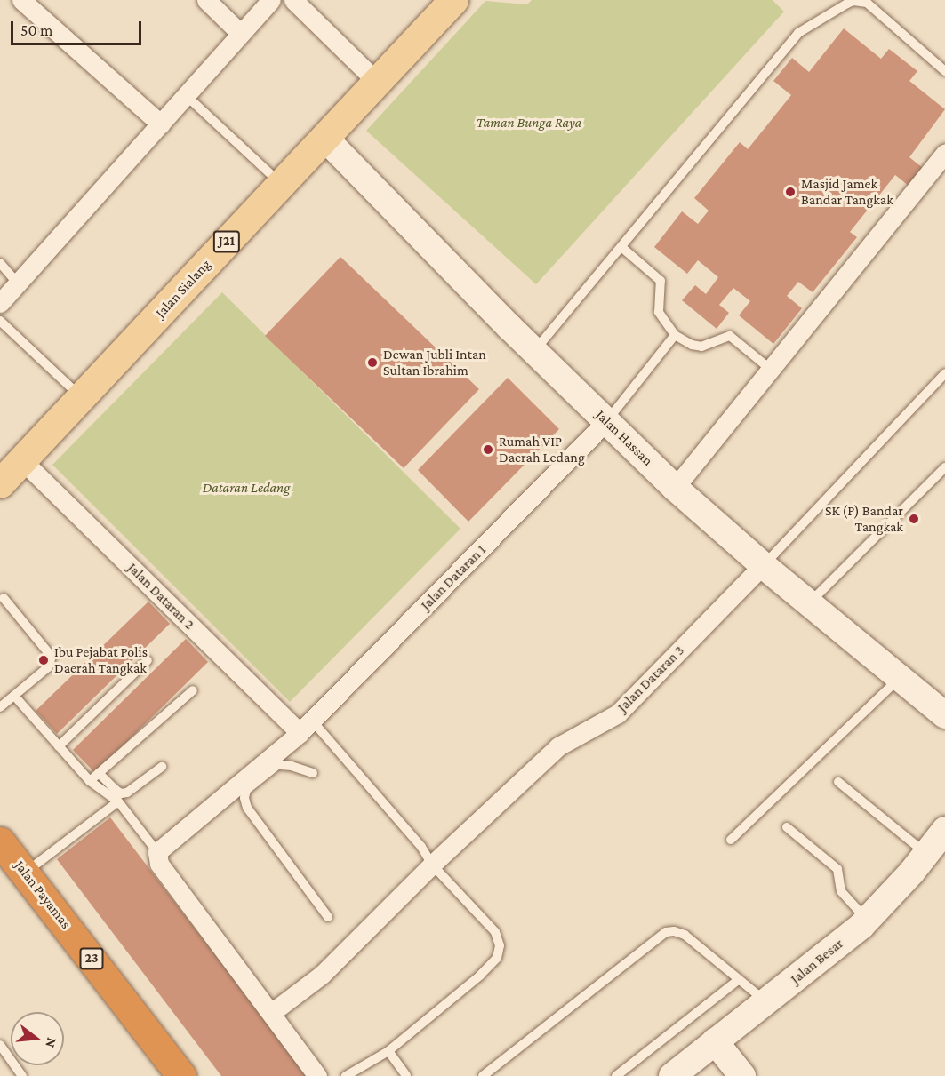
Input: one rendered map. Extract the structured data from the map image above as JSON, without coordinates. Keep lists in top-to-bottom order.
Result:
{
  "streets": {
    "highway": ["Jalan Payamas", "23"],
    "main road": ["J21", "Jalan Sialang"],
    "street": [
      "Jalan Hassan",
      "Jalan Dataran 1",
      "Jalan Dataran 2",
      "Jalan Dataran 3",
      "Jalan Besar"
    ]
  },
  "crossings": [
    ["Jalan Sialang", "Jalan Hassan"],
    ["Jalan Sialang", "Jalan Dataran 2"],
    ["Jalan Hassan", "Jalan Dataran 1"],
    ["Jalan Hassan", "Jalan Dataran 3"],
    ["Jalan Dataran 1", "Jalan Dataran 2"]
  ],
  "parks": ["Taman Bunga Raya", "Dataran Ledang"],
  "places": [
    "Masjid Jamek Bandar Tangkak",
    "Dewan Jubli Intan Sultan Ibrahim",
    "Rumah VIP Daerah Ledang",
    "SK (P) Bandar Tangkak",
    "Ibu Pejabat Polis Daerah Tangkak"
  ],
  "scale_bar": "50 m",
  "north": "right"
}
